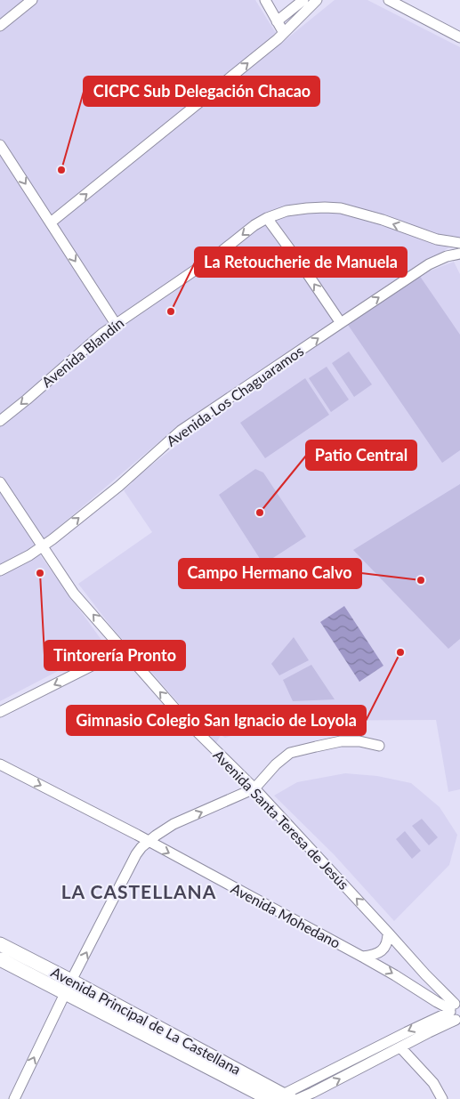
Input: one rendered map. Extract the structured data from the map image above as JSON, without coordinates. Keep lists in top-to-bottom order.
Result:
{
  "streets": {
    "street": [
      "Avenida Blandín",
      "Avenida Los Chaguaramos",
      "Avenida Santa Teresa de Jesús",
      "Avenida Mohedano",
      "Avenida Principal de La Castellana"
    ]
  },
  "crossings": [
    ["Avenida Los Chaguaramos", "Avenida Santa Teresa de Jesús"],
    ["Avenida Santa Teresa de Jesús", "Avenida Mohedano"]
  ],
  "one_way": [
    "Avenida Blandín",
    "Avenida Los Chaguaramos",
    "Avenida Santa Teresa de Jesús",
    "Avenida Mohedano"
  ],
  "districts": ["LA CASTELLANA"],
  "places": [
    "CICPC Sub Delegación Chacao",
    "La Retoucherie de Manuela",
    "Patio Central",
    "Tintorería Pronto",
    "Campo Hermano Calvo",
    "Gimnasio Colegio San Ignacio de Loyola"
  ]
}
